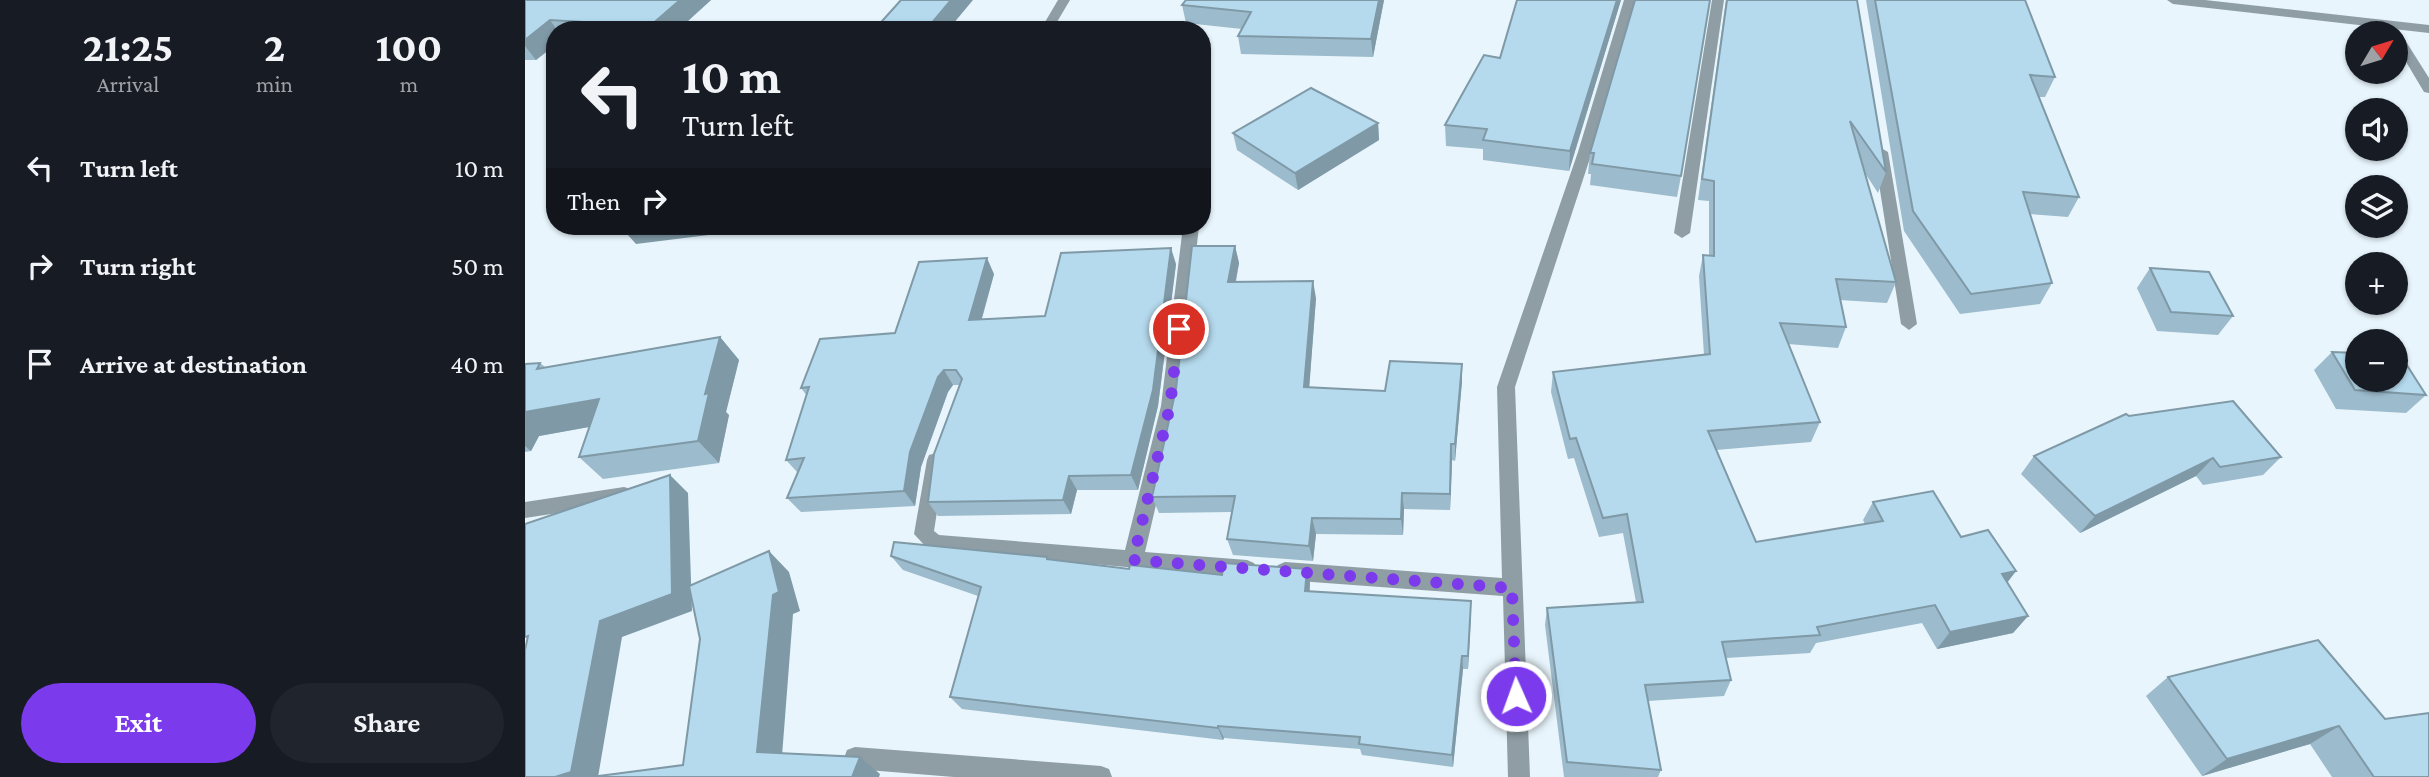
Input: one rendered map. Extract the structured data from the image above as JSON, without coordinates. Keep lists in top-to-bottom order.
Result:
{
  "north": "top right",
  "page": {
    "eta": [
      "21:25",
      "Arrival",
      "2",
      "min",
      "100",
      "m"
    ],
    "map_buttons": ["+", "−"],
    "turn": ["10 m", "Turn left"],
    "list": [
      {
        "name": "Turn left",
        "value": "10 m"
      },
      {
        "name": "Turn right",
        "value": "50 m"
      },
      {
        "name": "Arrive at destination",
        "value": "40 m"
      }
    ],
    "then": "Then",
    "buttons": ["Exit", "Share"]
  }
}
